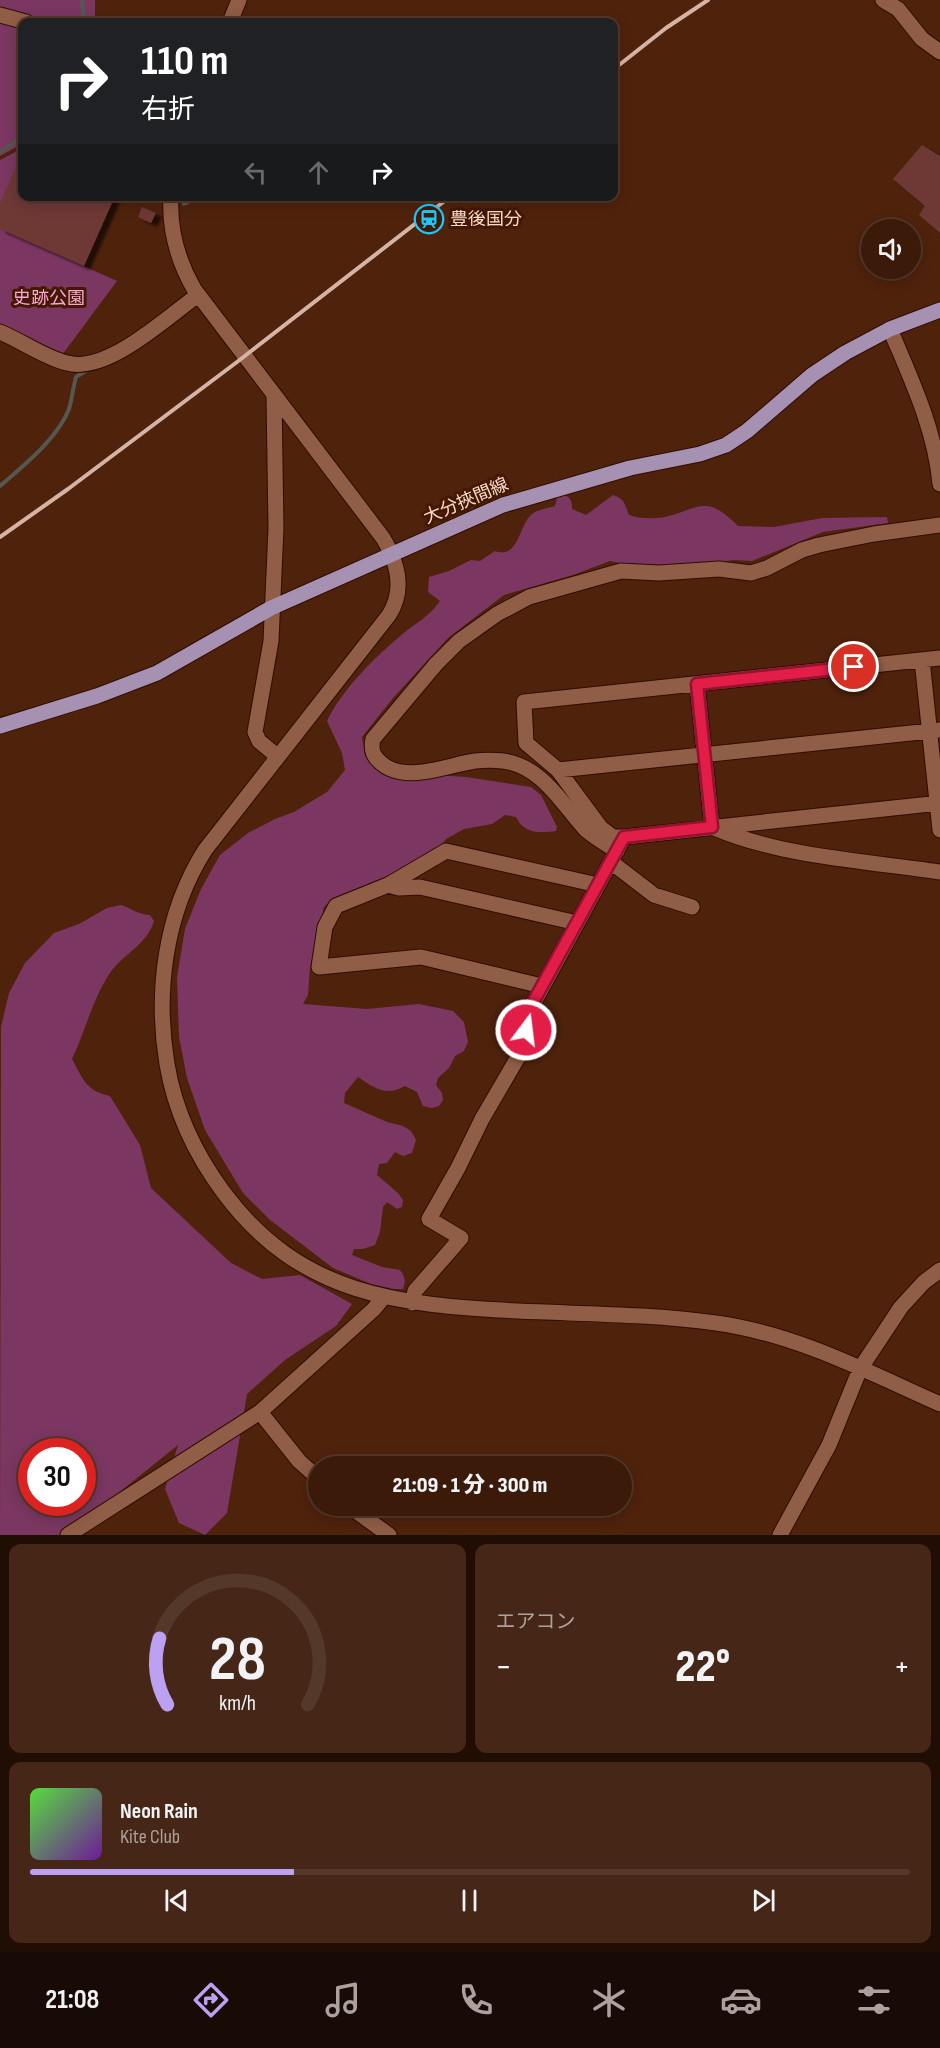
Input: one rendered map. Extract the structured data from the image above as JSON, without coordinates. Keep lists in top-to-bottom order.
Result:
{
  "streets": {
    "main road": ["大分挾間線"]
  },
  "parks": ["史跡公園"],
  "places": {
    "station": ["豊後国分"]
  },
  "page": {
    "turn": ["110 m", "右折"],
    "limit": "30",
    "trip": "21:09 · 1 分 · 300 m",
    "tile": "エアコン",
    "heat": ["−", "22°", "+"],
    "song": ["Neon Rain", "Kite Club"],
    "tabs": "21:08",
    "gauge": ["28", "km/h"]
  }
}
